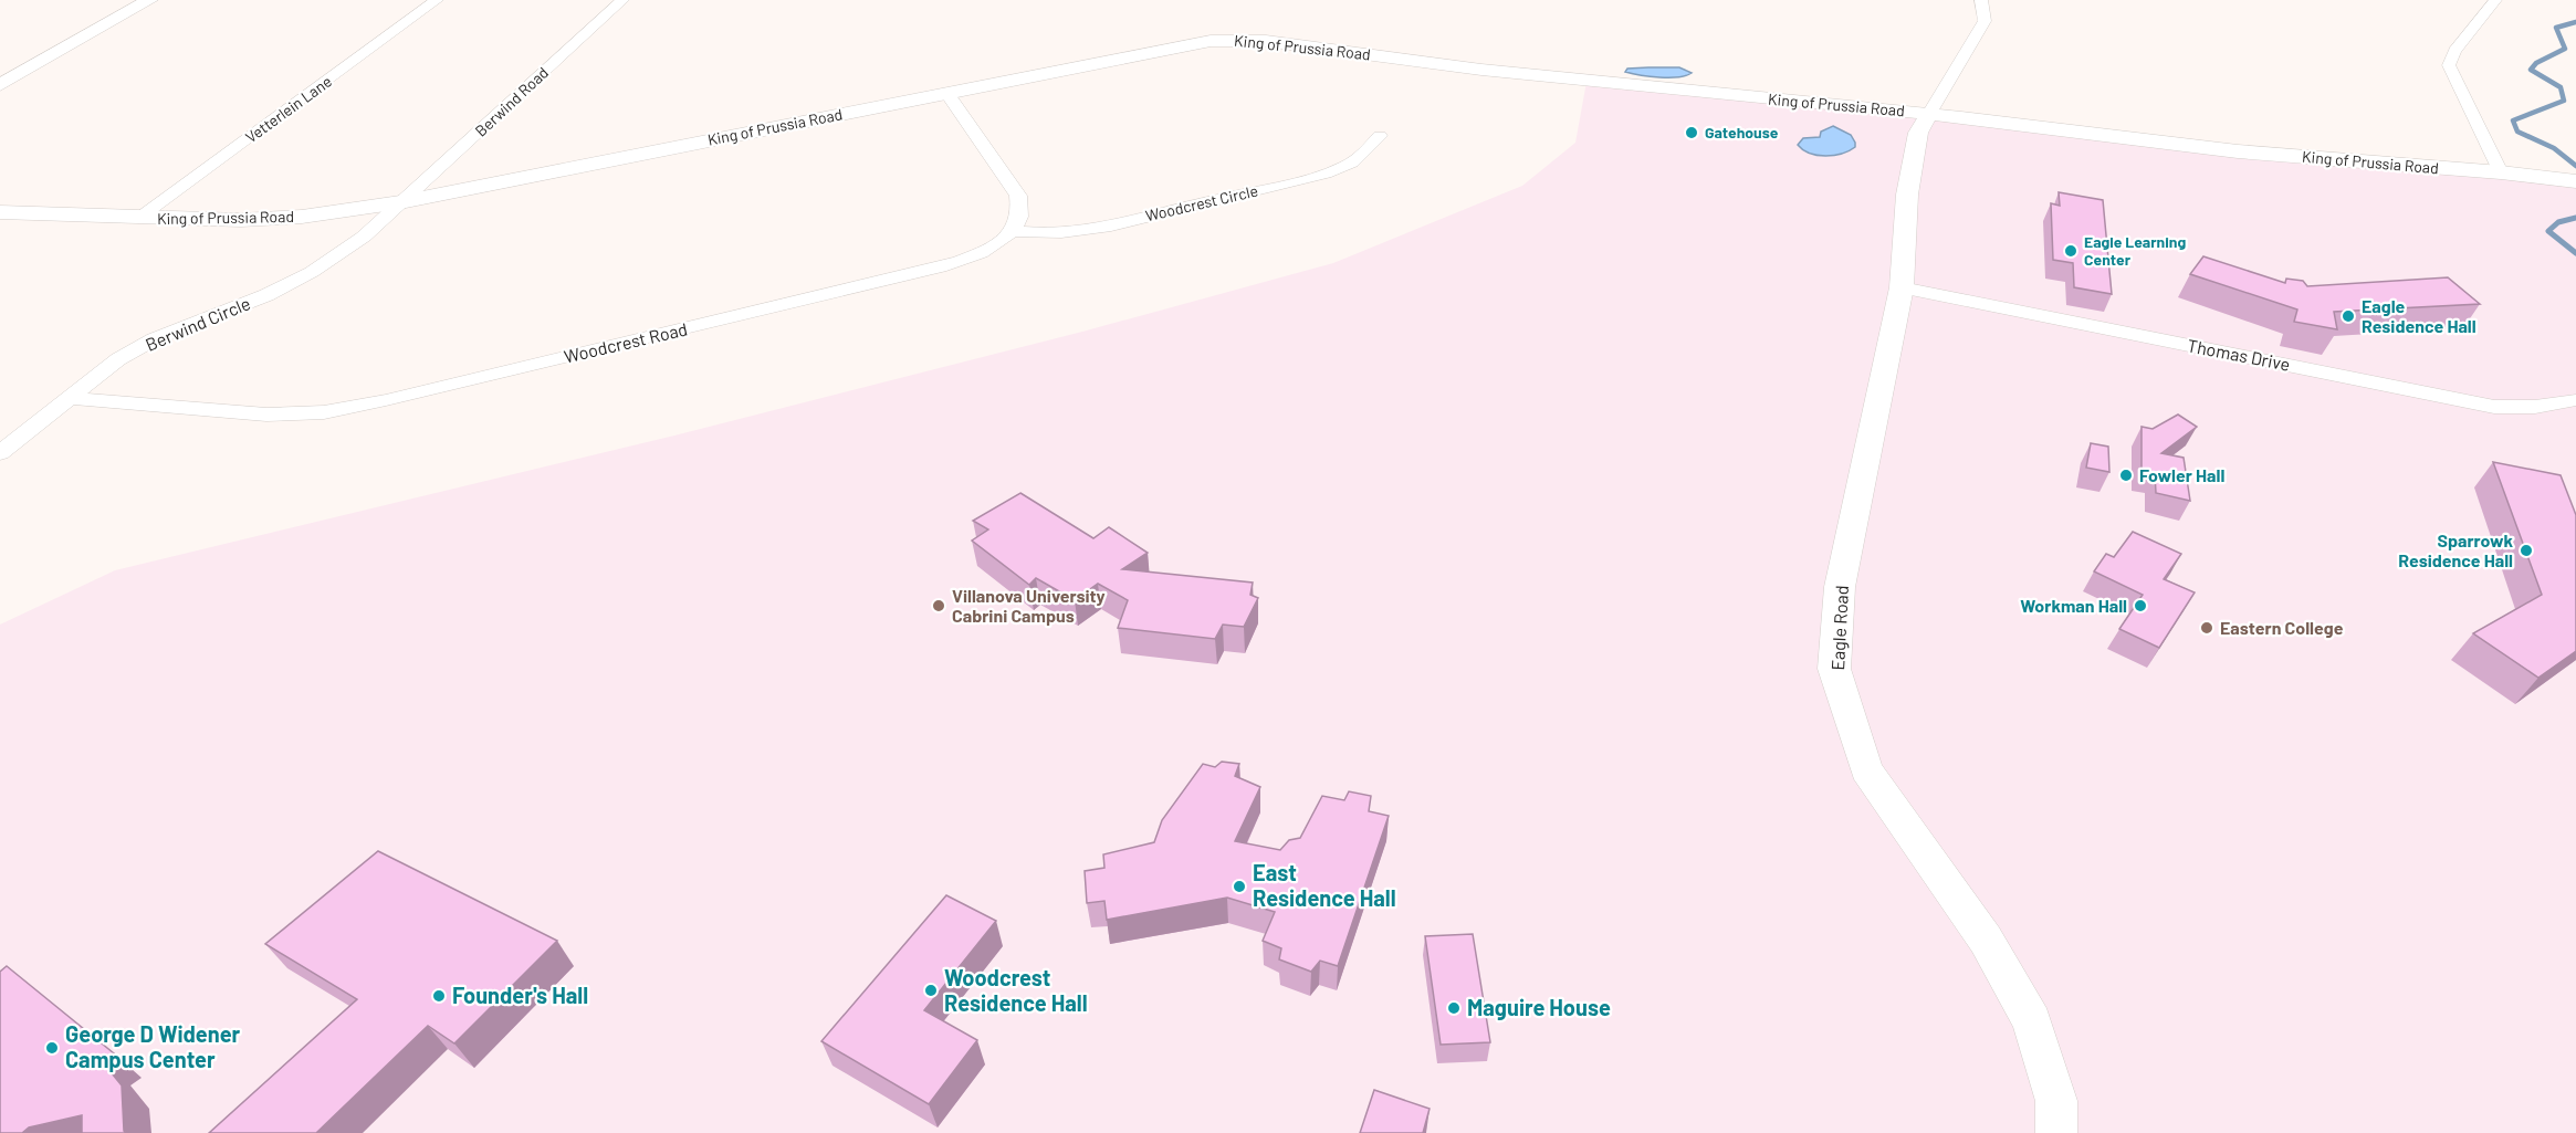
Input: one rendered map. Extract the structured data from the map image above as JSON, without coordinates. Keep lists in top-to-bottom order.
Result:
{
  "streets": {
    "street": [
      "King of Prussia Road",
      "Berwind Road",
      "Vetterlein Lane",
      "Woodcrest Circle",
      "Berwind Circle",
      "Woodcrest Road",
      "Thomas Drive",
      "Eagle Road"
    ]
  },
  "crossings": [
    ["King of Prussia Road", "Berwind Road"],
    ["King of Prussia Road", "Vetterlein Lane"],
    ["King of Prussia Road", "Berwind Circle"],
    ["King of Prussia Road", "Eagle Road"],
    ["Berwind Road", "Berwind Circle"],
    ["Woodcrest Circle", "Woodcrest Road"],
    ["Berwind Circle", "Woodcrest Road"],
    ["Thomas Drive", "Eagle Road"]
  ],
  "places": [
    "Gatehouse",
    "Eagle Learning Center",
    "Eagle Residence Hall",
    "Fowler Hall",
    "Sparrowk Residence Hall",
    "Villanova University Cabrini Campus",
    "Workman Hall",
    "Eastern College",
    "East Residence Hall",
    "Woodcrest Residence Hall",
    "Founder's Hall",
    "Maguire House",
    "George D Widener Campus Center"
  ]
}
